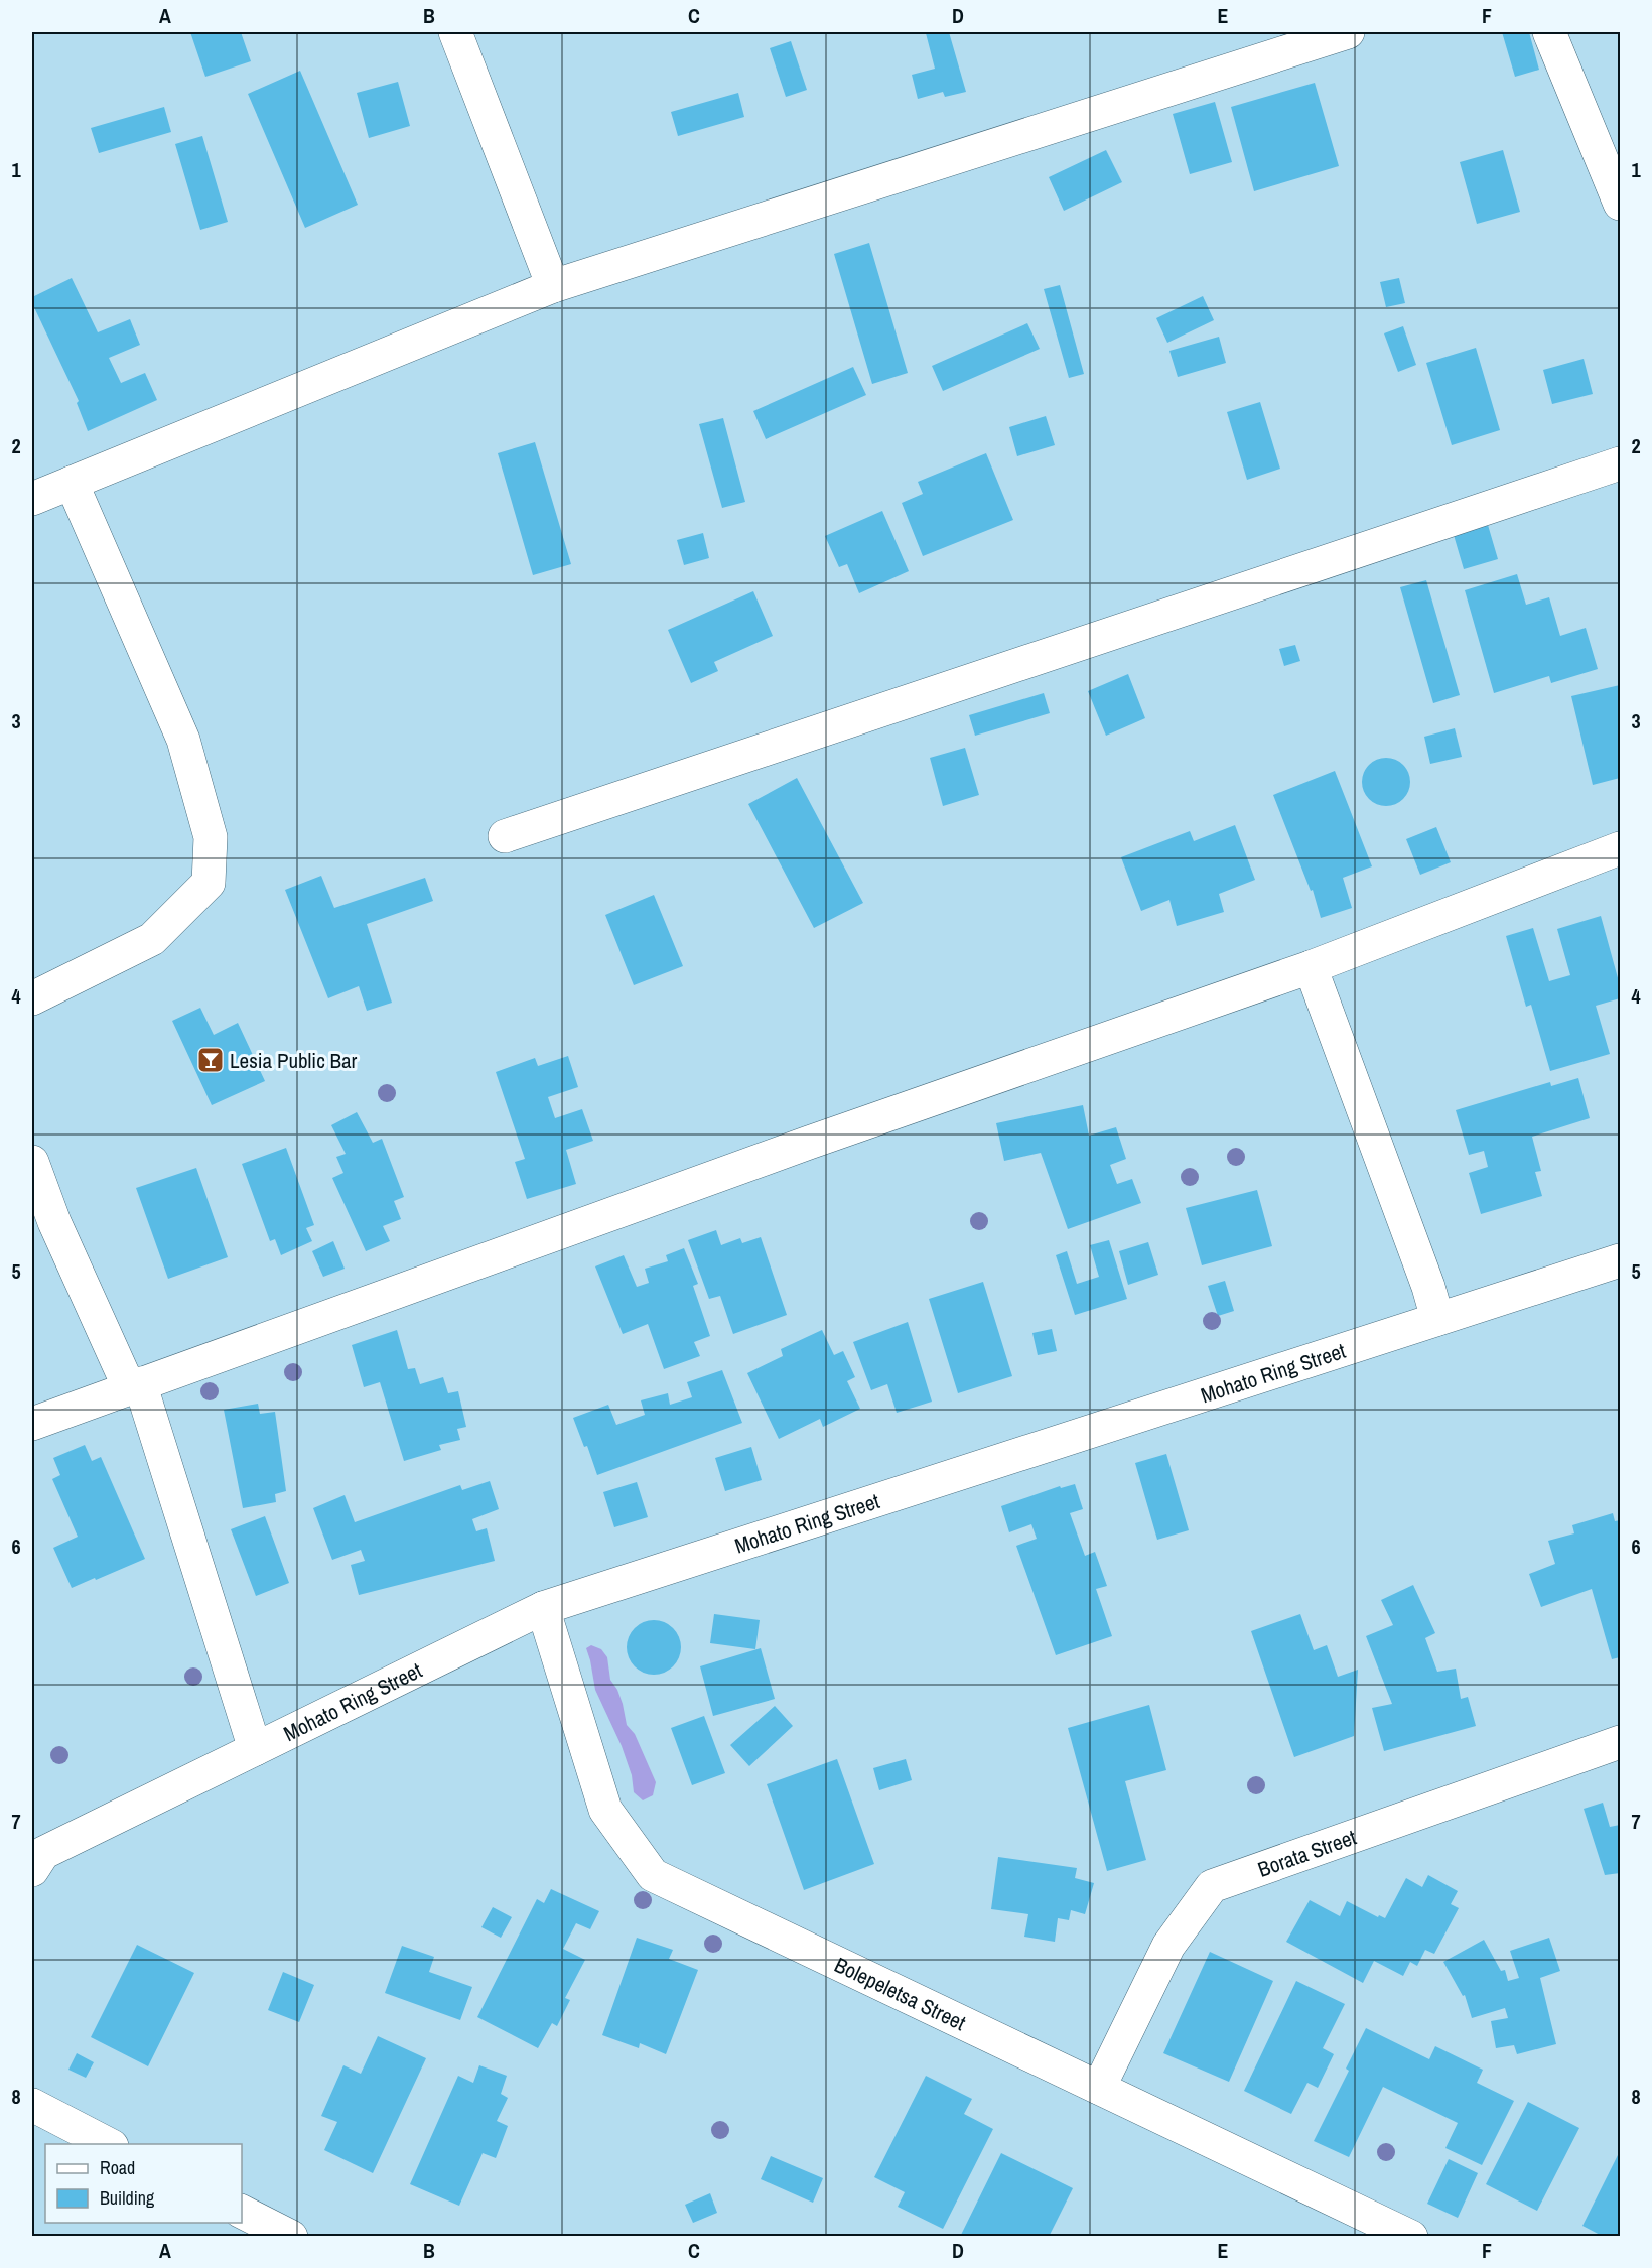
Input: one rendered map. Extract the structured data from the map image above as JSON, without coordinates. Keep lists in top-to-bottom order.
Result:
{
  "streets": {
    "street": ["Mohato Ring Street", "Borata Street", "Bolepeletsa Street"]
  },
  "crossings": [
    ["Mohato Ring Street", "Bolepeletsa Street"],
    ["Borata Street", "Bolepeletsa Street"]
  ],
  "places": {
    "bar": ["Lesia Public Bar"]
  },
  "legend": ["Road", "Building"],
  "grid": {
    "columns": [
      "A",
      "B",
      "C",
      "D",
      "E",
      "F"
    ],
    "rows": [
      "1",
      "2",
      "3",
      "4",
      "5",
      "6",
      "7",
      "8"
    ]
  }
}
